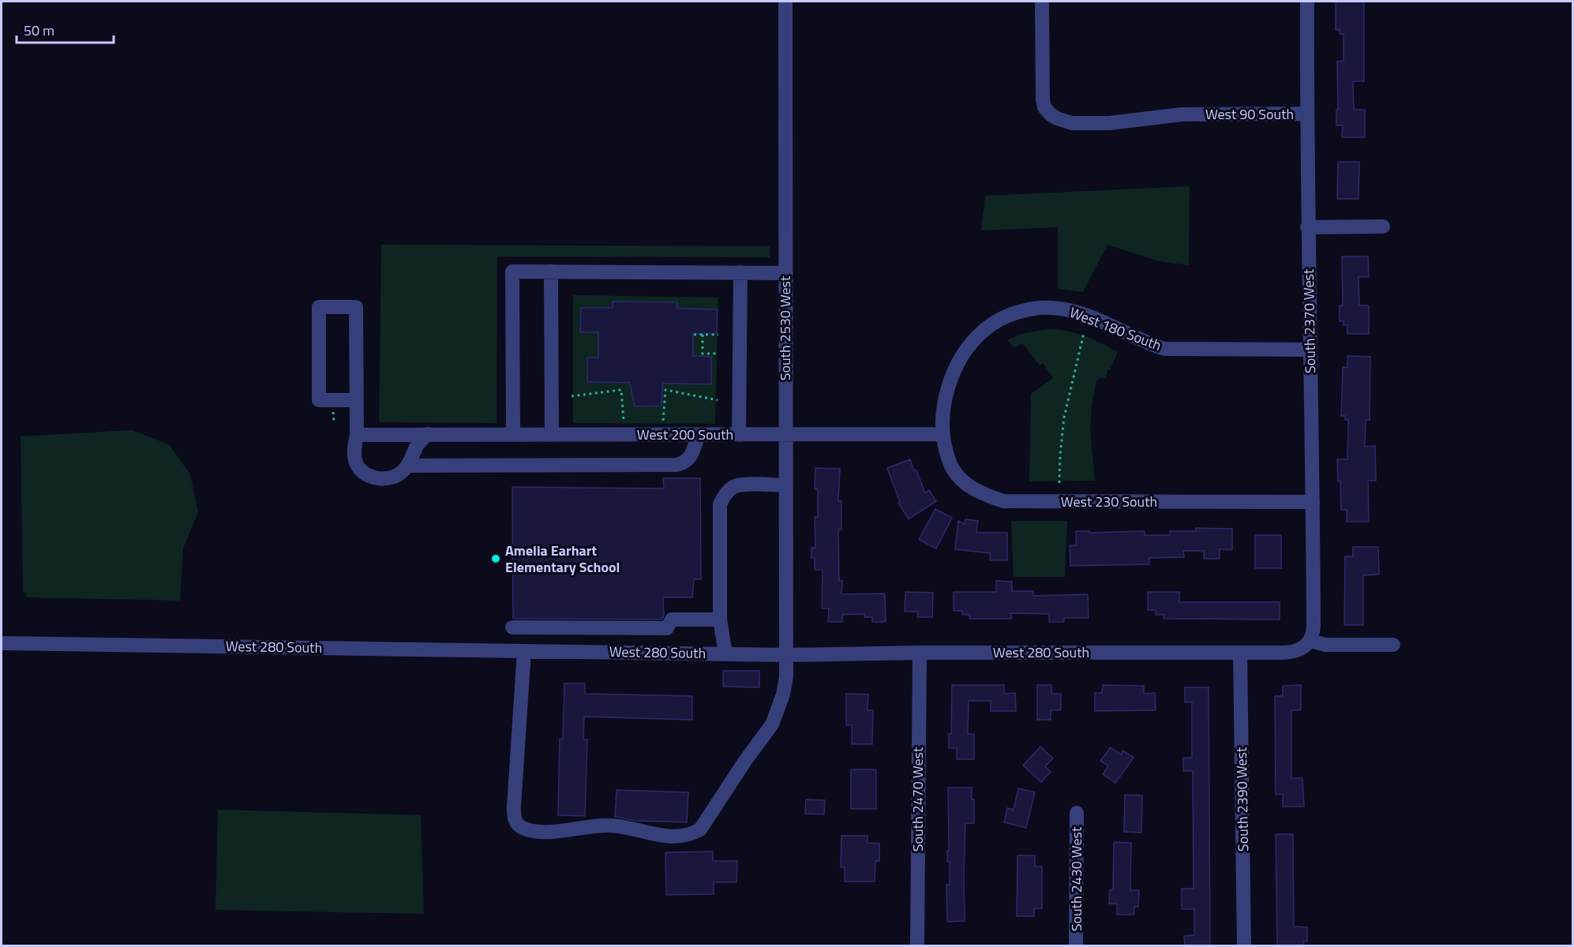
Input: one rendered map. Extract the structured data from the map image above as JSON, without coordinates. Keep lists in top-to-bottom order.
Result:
{
  "streets": {
    "street": [
      "West 90 South",
      "South 2370 West",
      "South 2530 West",
      "West 180 South",
      "West 200 South",
      "West 230 South",
      "West 280 South",
      "South 2470 West",
      "South 2390 West",
      "South 2430 West"
    ]
  },
  "crossings": [
    ["West 90 South", "South 2370 West"],
    ["South 2370 West", "West 180 South"],
    ["South 2370 West", "West 230 South"],
    ["South 2370 West", "West 280 South"],
    ["South 2530 West", "West 200 South"],
    ["South 2530 West", "West 280 South"],
    ["West 180 South", "West 200 South"],
    ["West 180 South", "West 230 South"],
    ["West 200 South", "West 230 South"],
    ["West 280 South", "South 2470 West"],
    ["West 280 South", "South 2390 West"]
  ],
  "places": ["Amelia Earhart Elementary School"],
  "scale_bar": "50 m"
}
